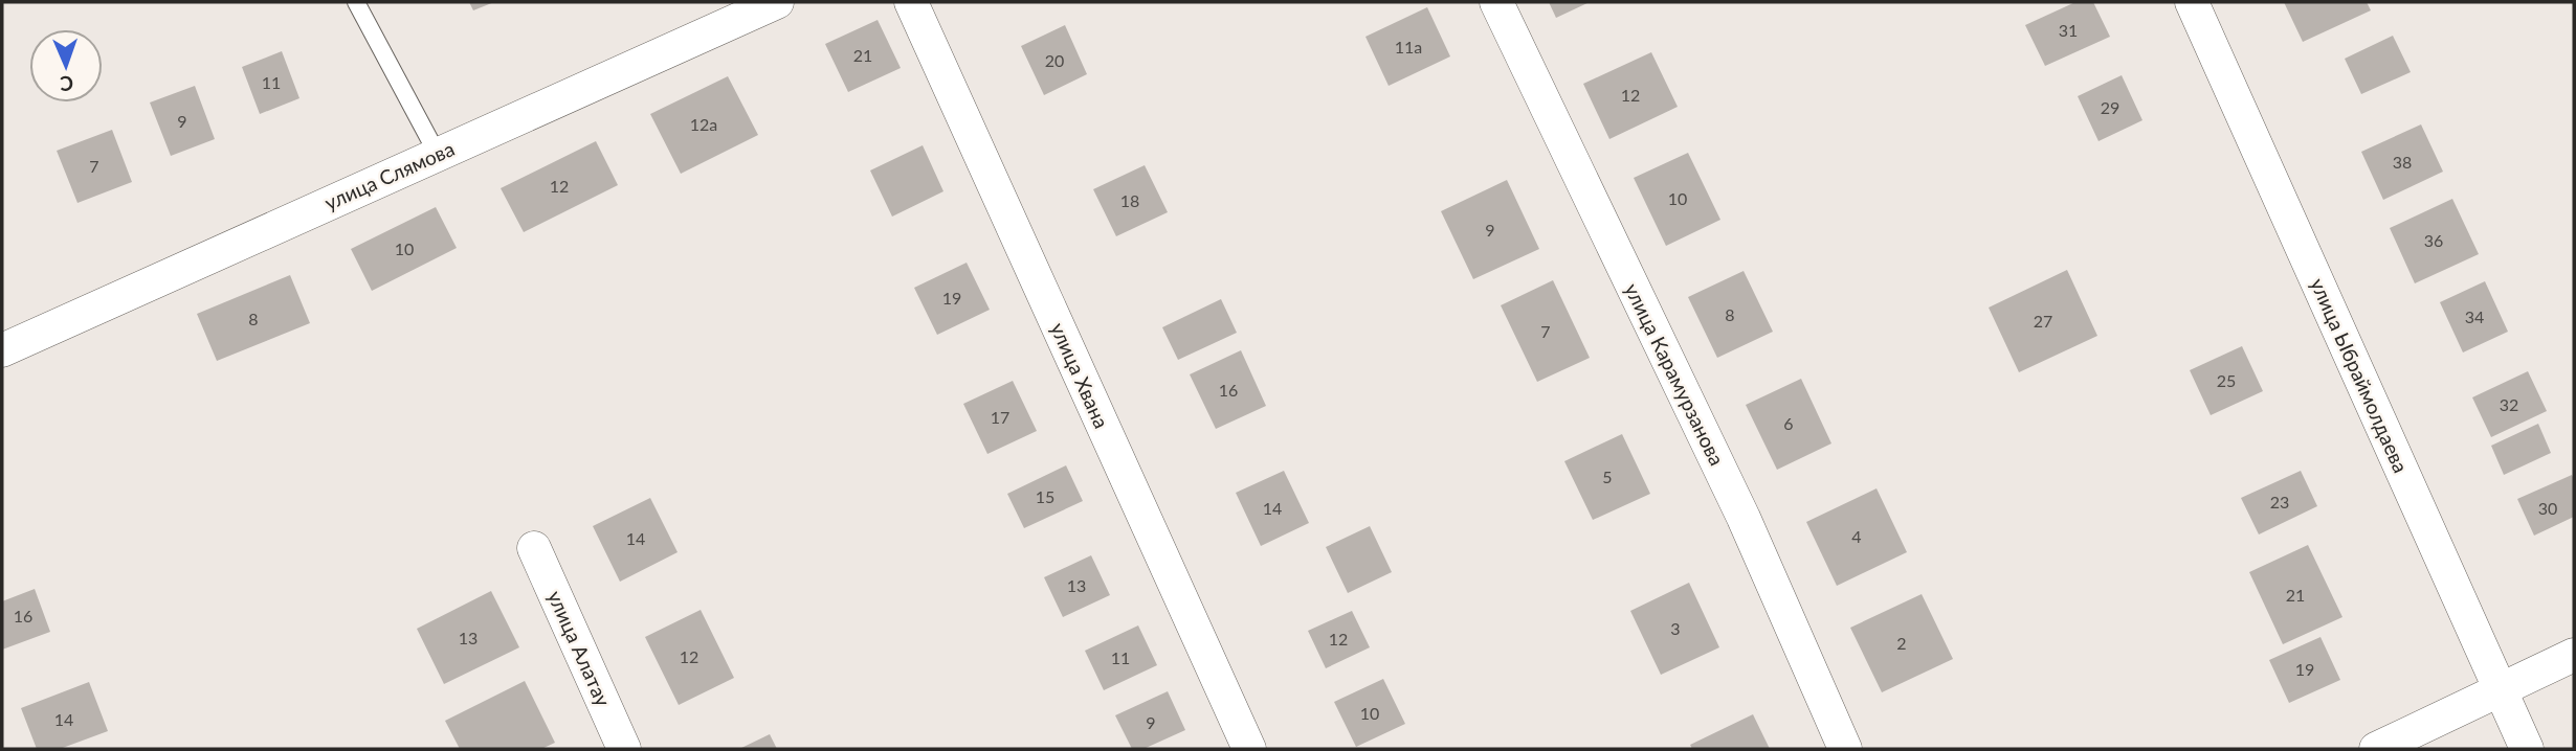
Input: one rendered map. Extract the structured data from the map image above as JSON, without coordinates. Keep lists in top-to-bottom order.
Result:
{
  "streets": {
    "street": [
      "улица Слямова",
      "улица Карамурзанова",
      "улица Хвана",
      "улица Ыбраймолдаева",
      "улица Алатау"
    ]
  },
  "house_numbers": [
    "31",
    "11а",
    "21",
    "20",
    "11",
    "12",
    "29",
    "9",
    "12а",
    "38",
    "7",
    "12",
    "10",
    "18",
    "9",
    "36",
    "10",
    "19",
    "8",
    "34",
    "8",
    "27",
    "7",
    "25",
    "16",
    "32",
    "17",
    "6",
    "5",
    "15",
    "23",
    "14",
    "30",
    "4",
    "14",
    "13",
    "21",
    "16",
    "3",
    "13",
    "12",
    "2",
    "12",
    "11",
    "19",
    "10",
    "14",
    "9"
  ],
  "north": "bottom"
}
